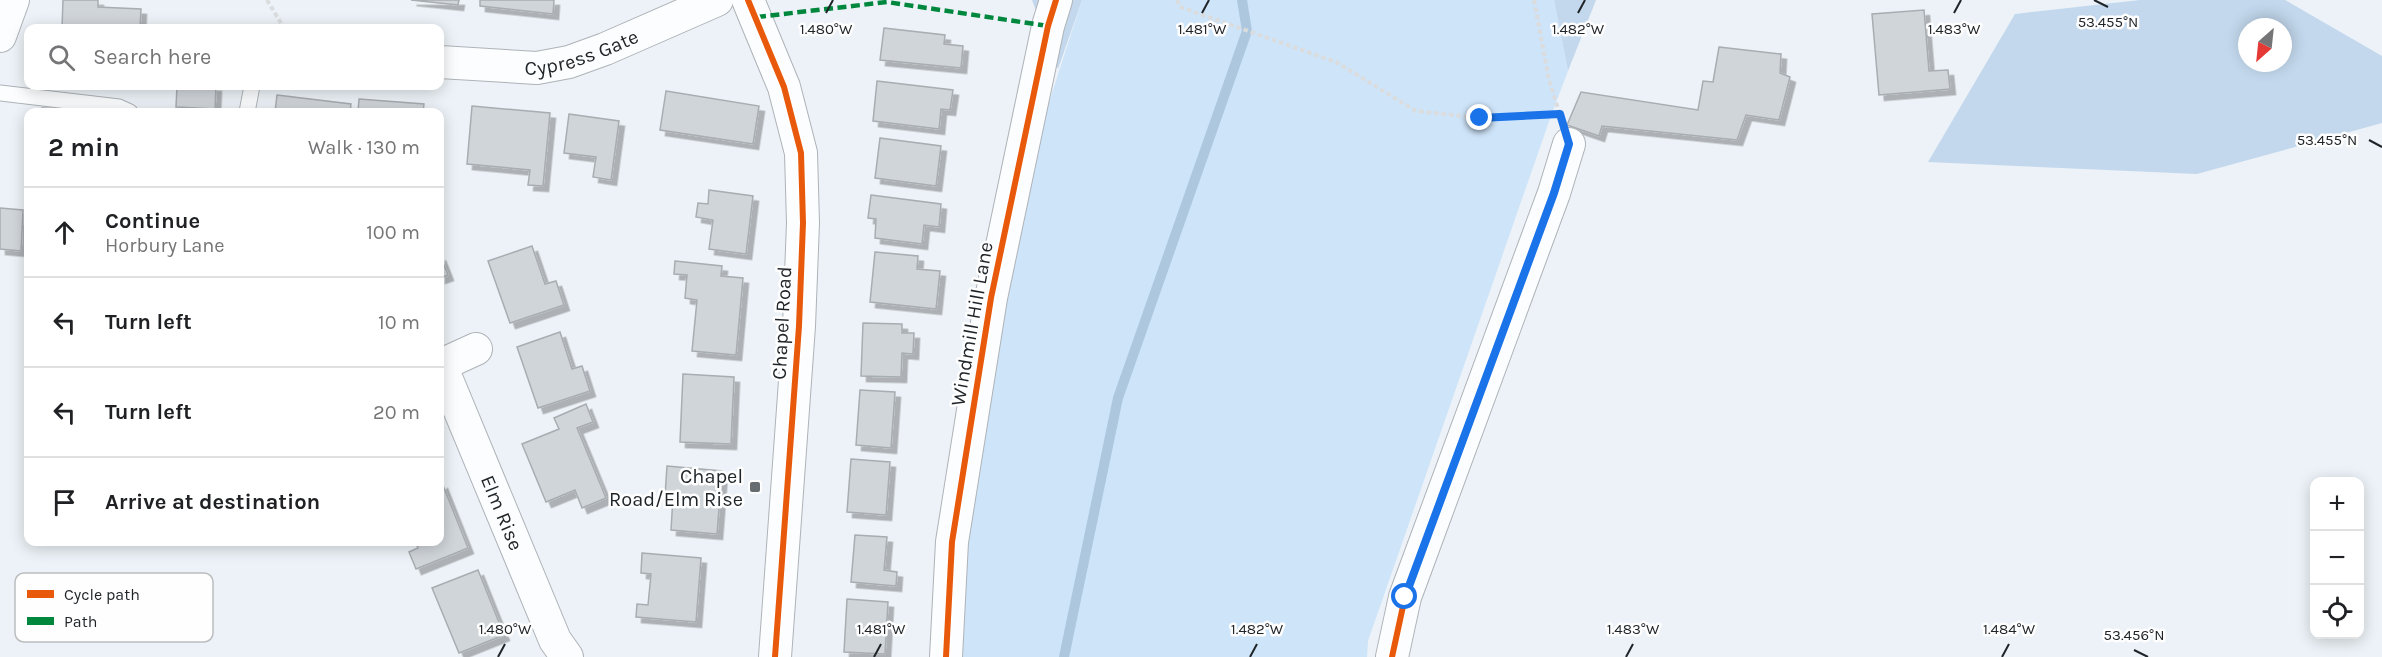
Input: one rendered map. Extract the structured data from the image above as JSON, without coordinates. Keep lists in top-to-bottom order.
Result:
{
  "streets": {
    "street": [
      "Cypress Gate",
      "Chapel Road",
      "Windmill Hill Lane",
      "Elm Rise"
    ]
  },
  "places": {
    "transit": ["Chapel Road/Elm Rise"]
  },
  "legend": ["Cycle path", "Path"],
  "north": "bottom left",
  "page": {
    "search": "Search here",
    "heading": ["2 min", "Walk · 130 m"],
    "list": [
      ["Continue", "Horbury Lane", "100 m"],
      ["Turn left", "10 m"],
      ["Turn left", "20 m"],
      "Arrive at destination"
    ],
    "map_buttons": ["+", "−"]
  },
  "coordinates": [
    "53.455°N",
    "1.480°W",
    "1.481°W",
    "1.482°W",
    "1.483°W",
    "1.484°W",
    "53.456°N"
  ]
}
